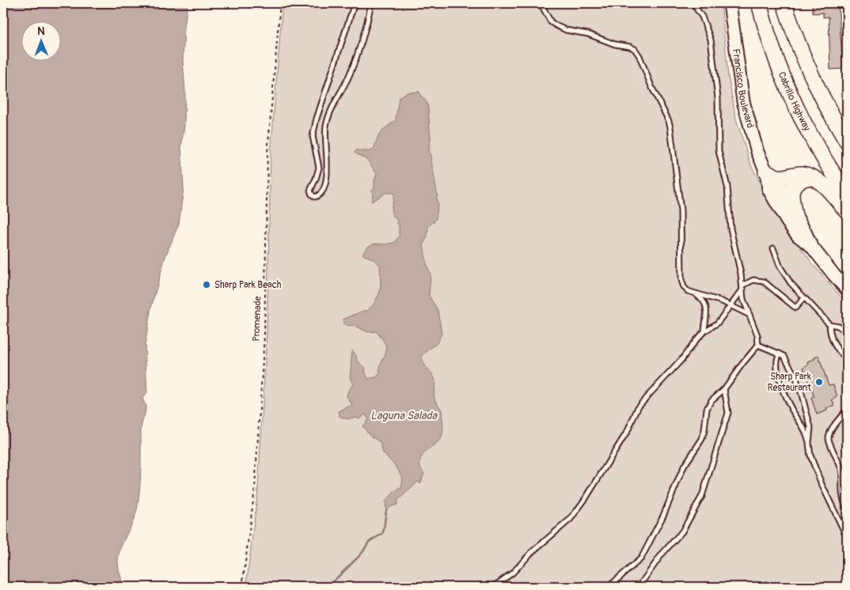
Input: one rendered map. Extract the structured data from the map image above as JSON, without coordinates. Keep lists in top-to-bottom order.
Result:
{
  "streets": {
    "highway": ["Cabrillo Highway"],
    "street": ["Francisco Boulevard"],
    "path": ["Promenade"]
  },
  "water": ["Laguna Salada"],
  "places": ["Sharp Park Beach", "Sharp Park Restaurant"],
  "north": "top"
}
